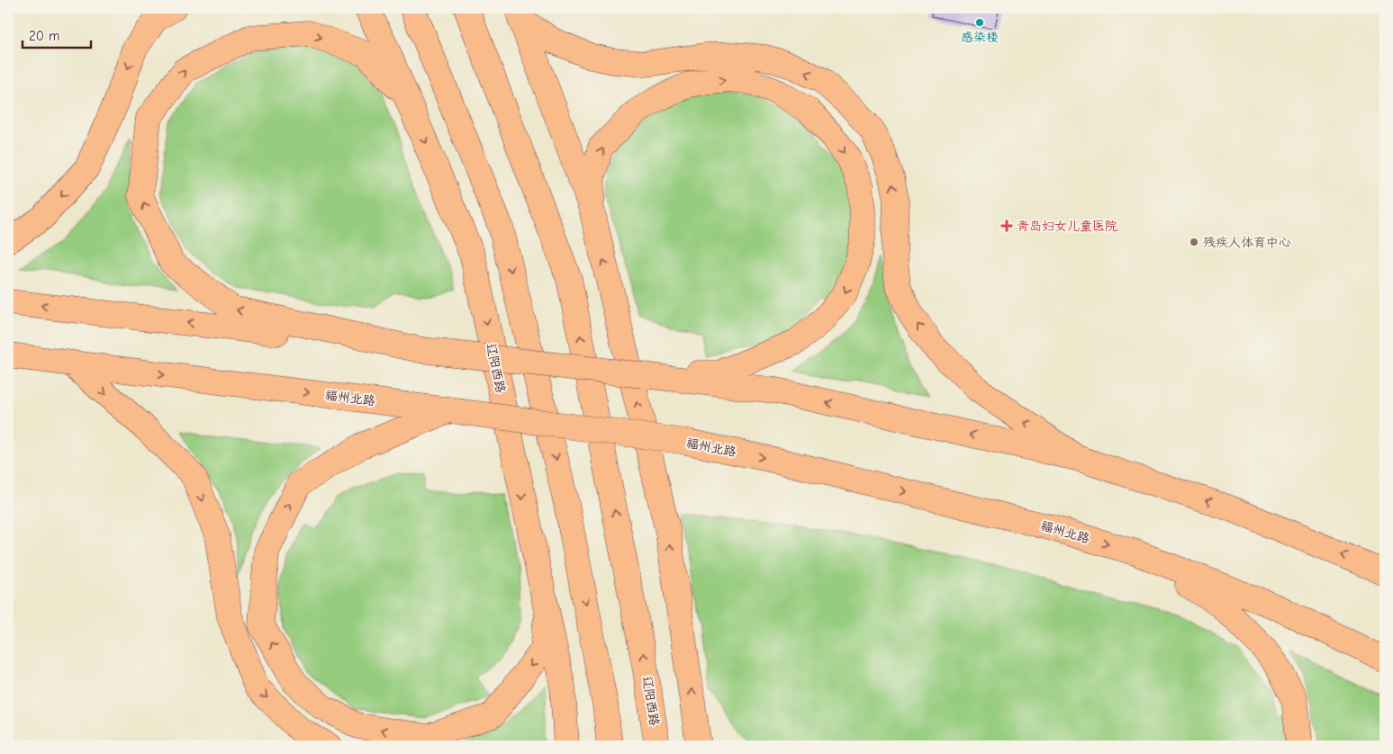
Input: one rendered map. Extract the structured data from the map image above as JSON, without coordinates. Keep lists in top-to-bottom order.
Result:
{
  "streets": {
    "main road": ["辽阳西路", "福州北路"]
  },
  "places": {
    "other": ["感染楼", "残疾人体育中心"],
    "health": ["青岛妇女儿童医院"]
  },
  "scale_bar": "20 m"
}
